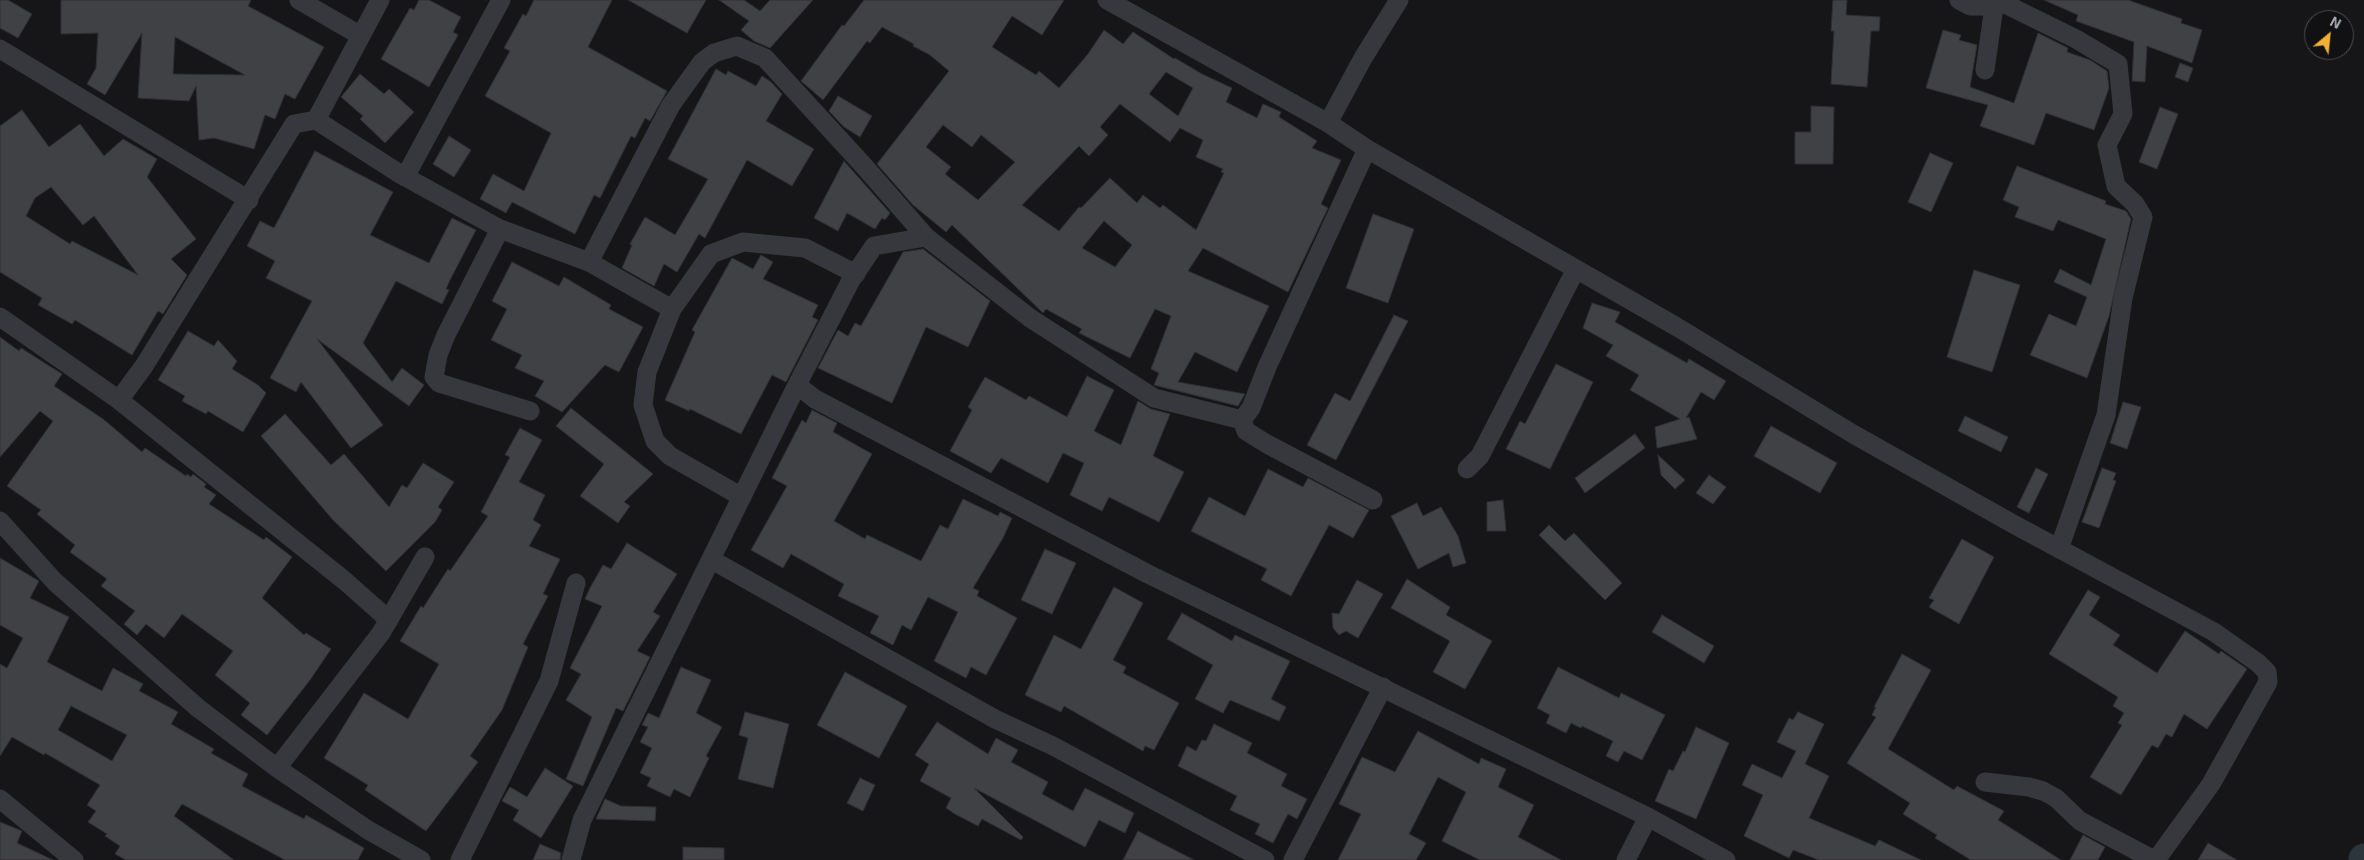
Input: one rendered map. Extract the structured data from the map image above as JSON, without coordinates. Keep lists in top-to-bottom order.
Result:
{
  "north": "top right"
}
